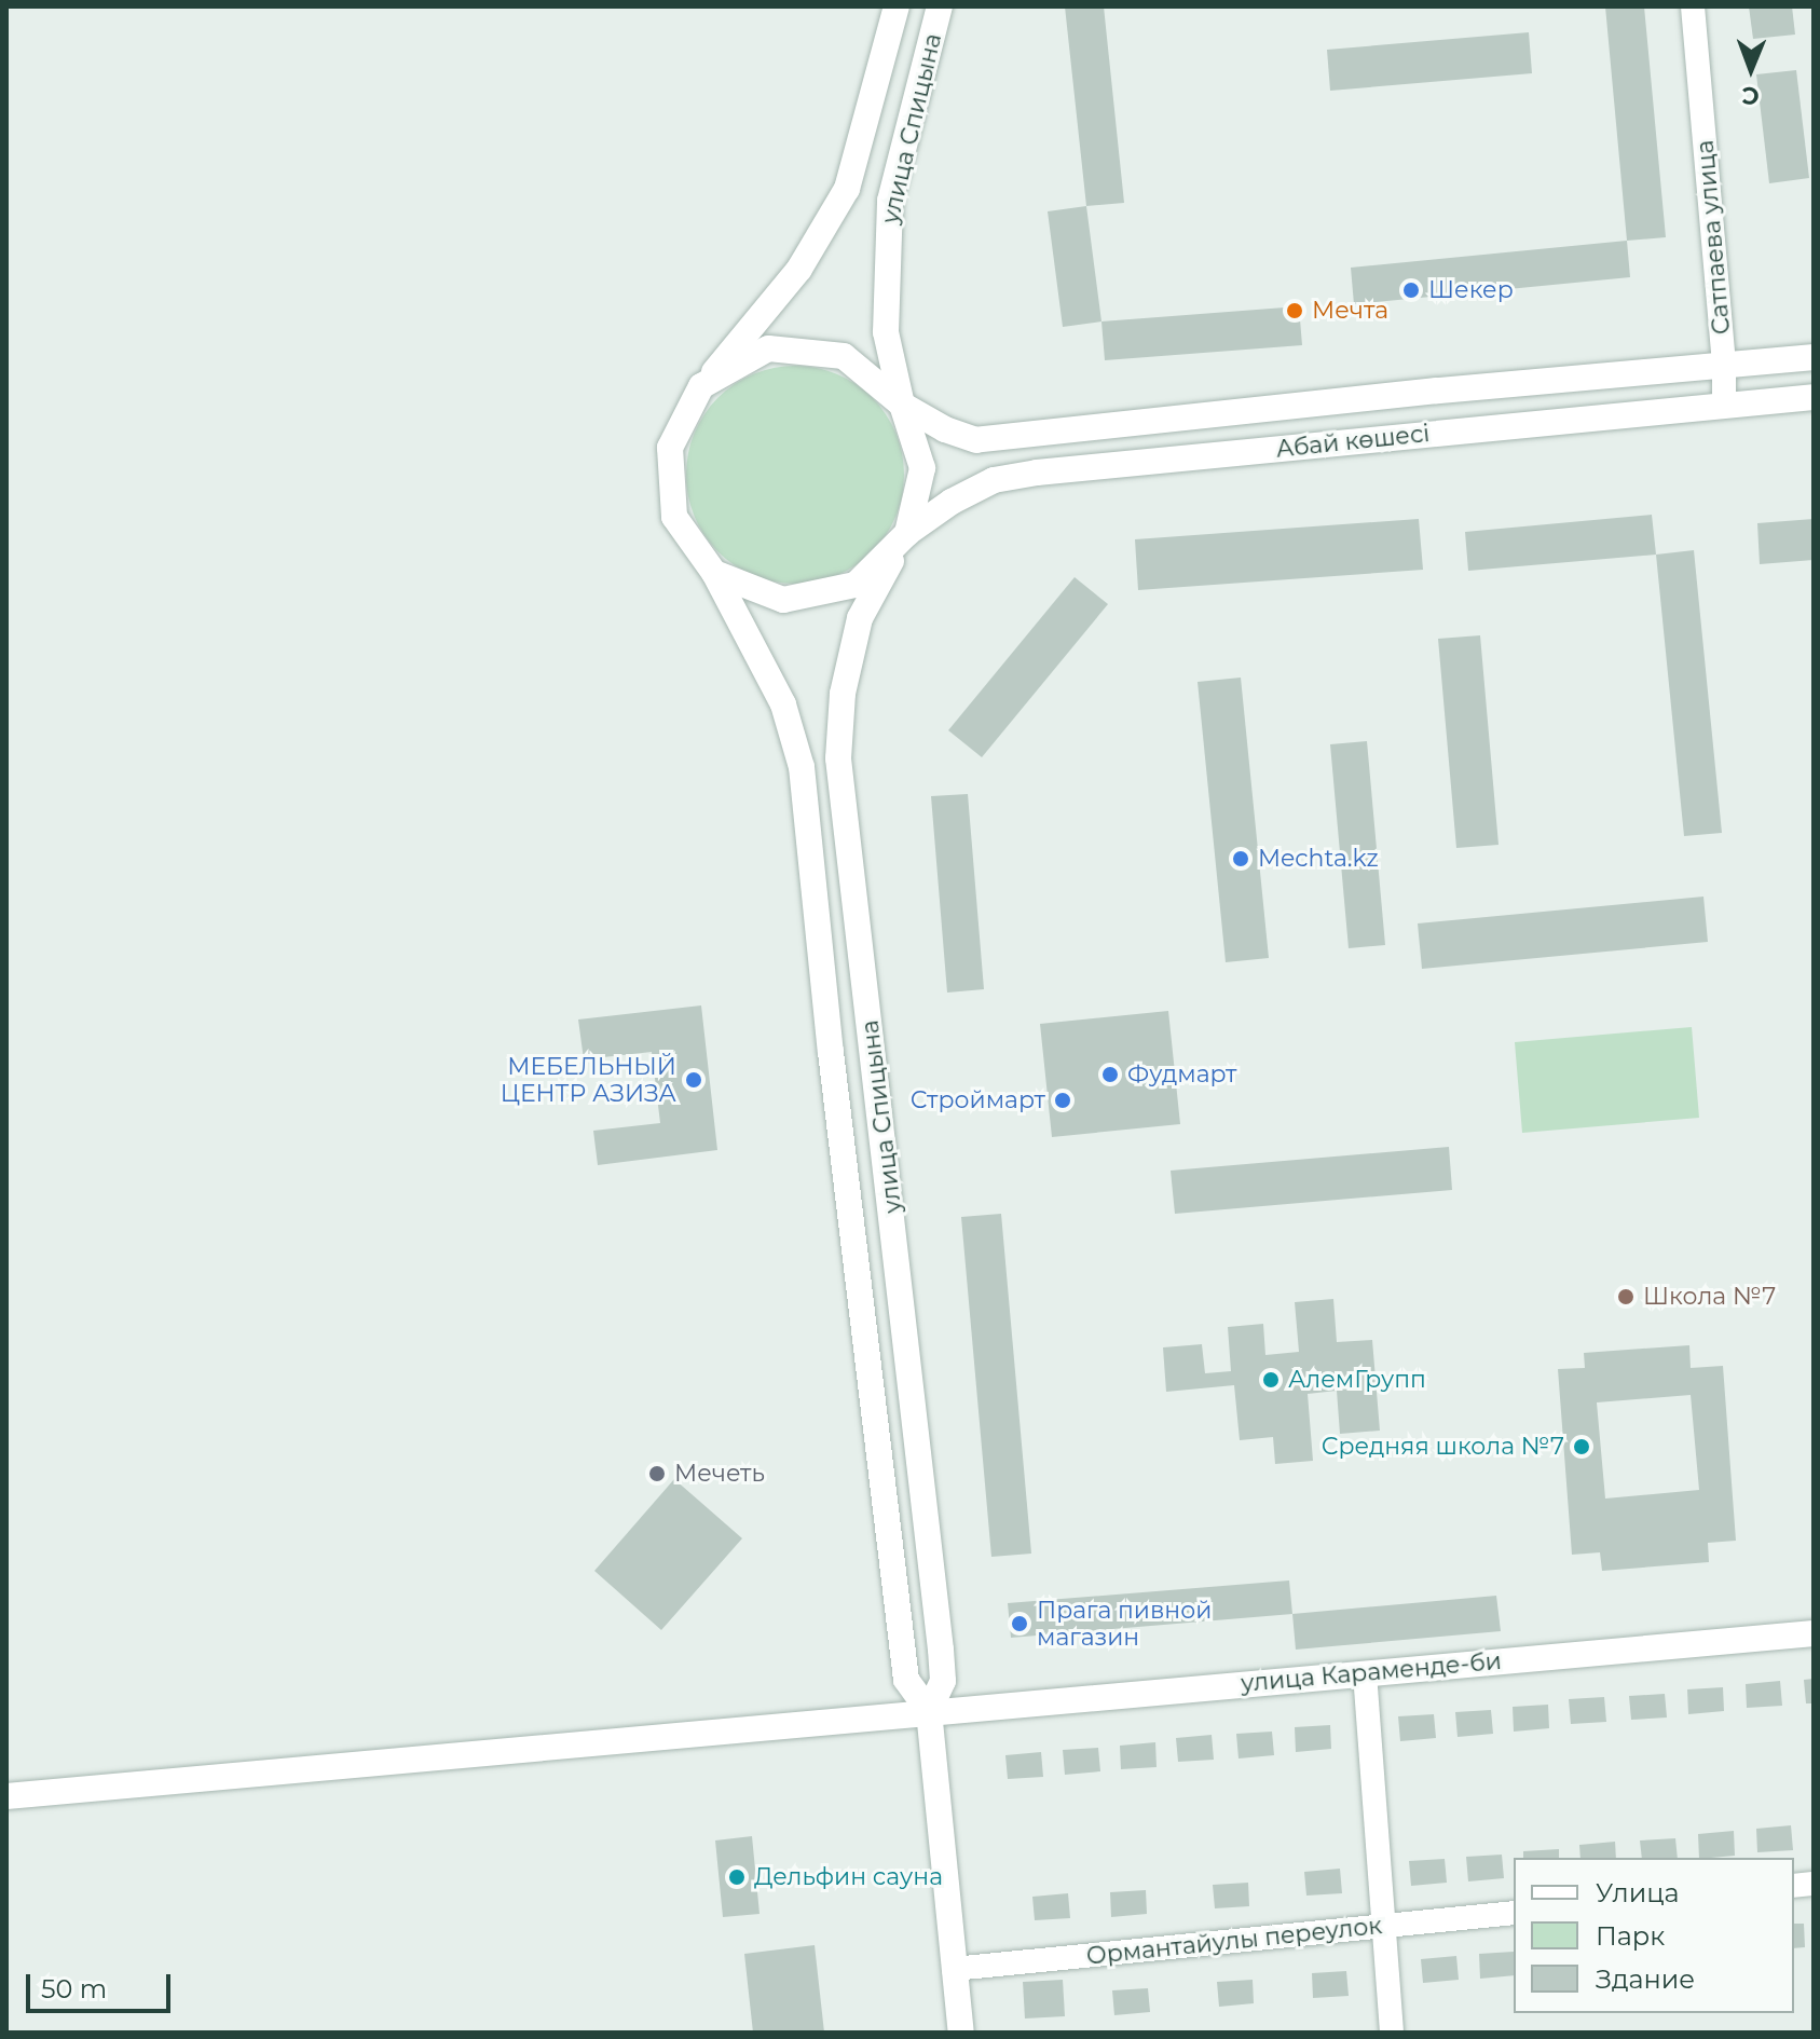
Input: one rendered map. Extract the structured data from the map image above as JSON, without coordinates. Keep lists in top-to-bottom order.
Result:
{
  "streets": {
    "street": [
      "улица Спицына",
      "Сатпаева улица",
      "Абай көшесі",
      "улица Караменде-би",
      "Ормантайулы переулок"
    ]
  },
  "crossings": [
    ["улица Спицына", "Абай көшесі"],
    ["улица Спицына", "улица Караменде-би"],
    ["улица Спицына", "Ормантайулы переулок"],
    ["Сатпаева улица", "Абай көшесі"]
  ],
  "places": [
    "Шекер",
    "Мечта",
    "Mechta.kz",
    "Фудмарт",
    "МЕБЕЛЬНЫЙ ЦЕНТР АЗИЗА",
    "Строймарт",
    "Школа №7",
    "АлемГрупп",
    "Средняя школа №7",
    "Мечеть",
    "Прага пивной магазин",
    "Дельфин сауна"
  ],
  "legend": ["Улица", "Парк", "Здание"],
  "scale_bar": "50 m",
  "north": "bottom"
}
